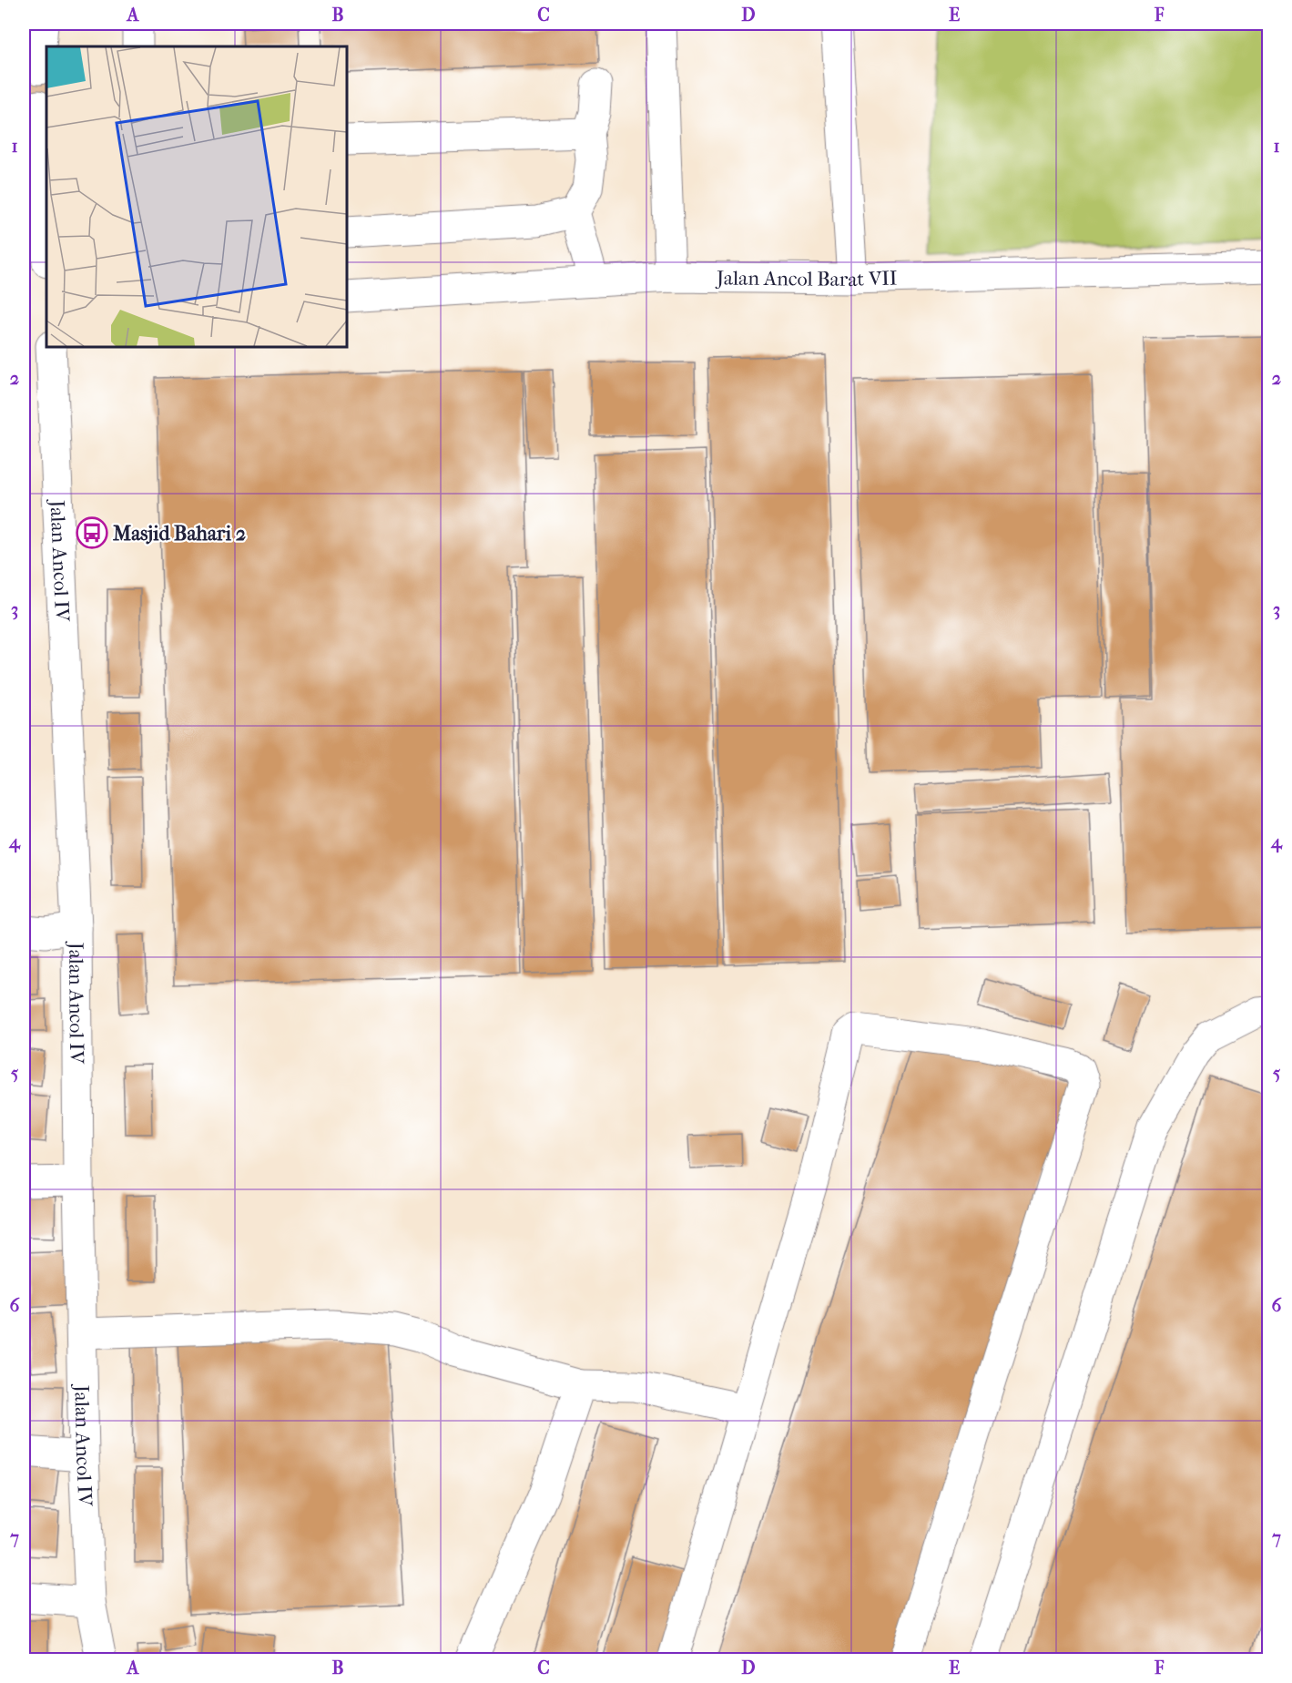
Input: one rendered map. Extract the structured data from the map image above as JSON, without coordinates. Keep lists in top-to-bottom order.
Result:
{
  "streets": {
    "street": ["Jalan Ancol Barat VII", "Jalan Ancol IV"]
  },
  "places": {
    "bus stop": ["Masjid Bahari 2"]
  },
  "grid": {
    "columns": [
      "A",
      "B",
      "C",
      "D",
      "E",
      "F"
    ],
    "rows": [
      "1",
      "2",
      "3",
      "4",
      "5",
      "6",
      "7"
    ]
  }
}
